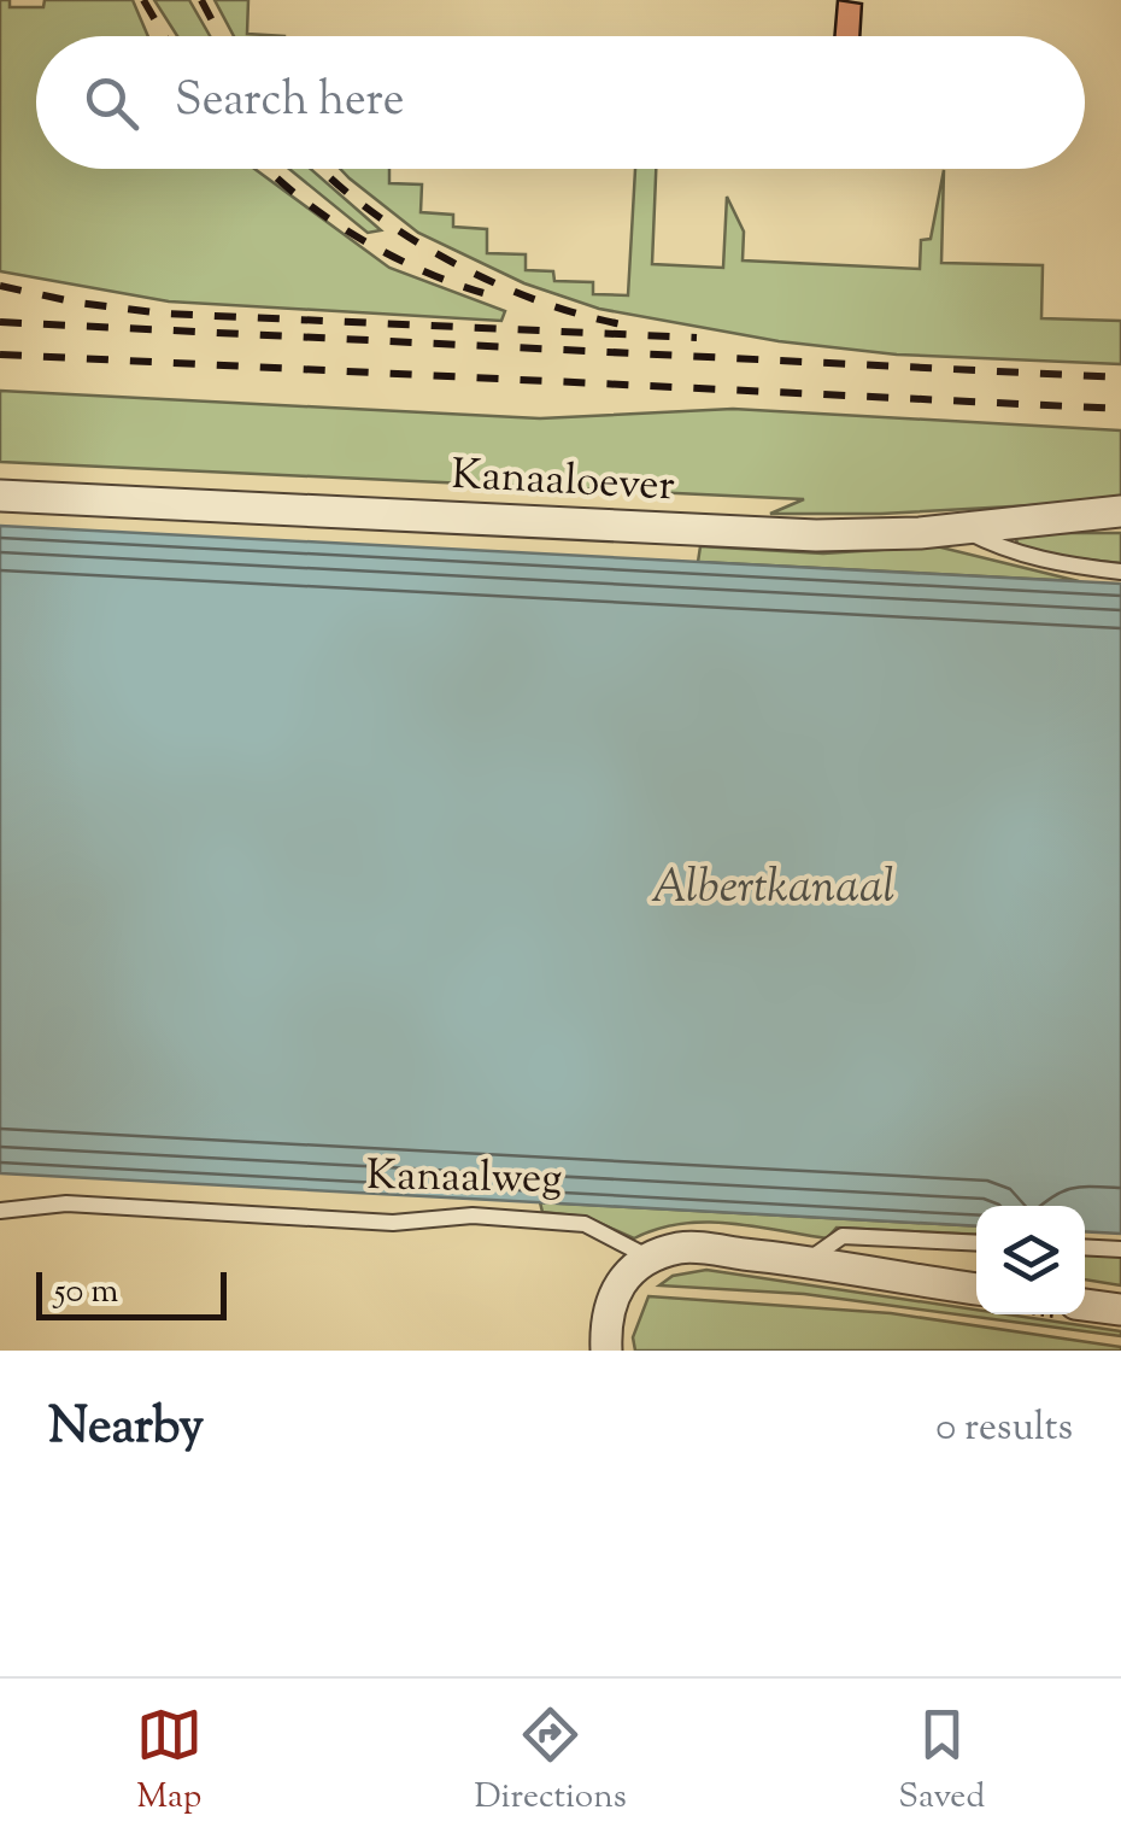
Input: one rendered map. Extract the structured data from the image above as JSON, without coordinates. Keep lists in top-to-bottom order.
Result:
{
  "streets": {
    "street": ["Kanaaloever"],
    "lane": ["Kanaalweg"]
  },
  "water": ["Albertkanaal"],
  "scale_bar": "50 m",
  "page": {
    "search": "Search here",
    "scale": "50 m",
    "heading": ["Nearby", "0 results"],
    "nav": ["Map", "Directions", "Saved"]
  }
}
